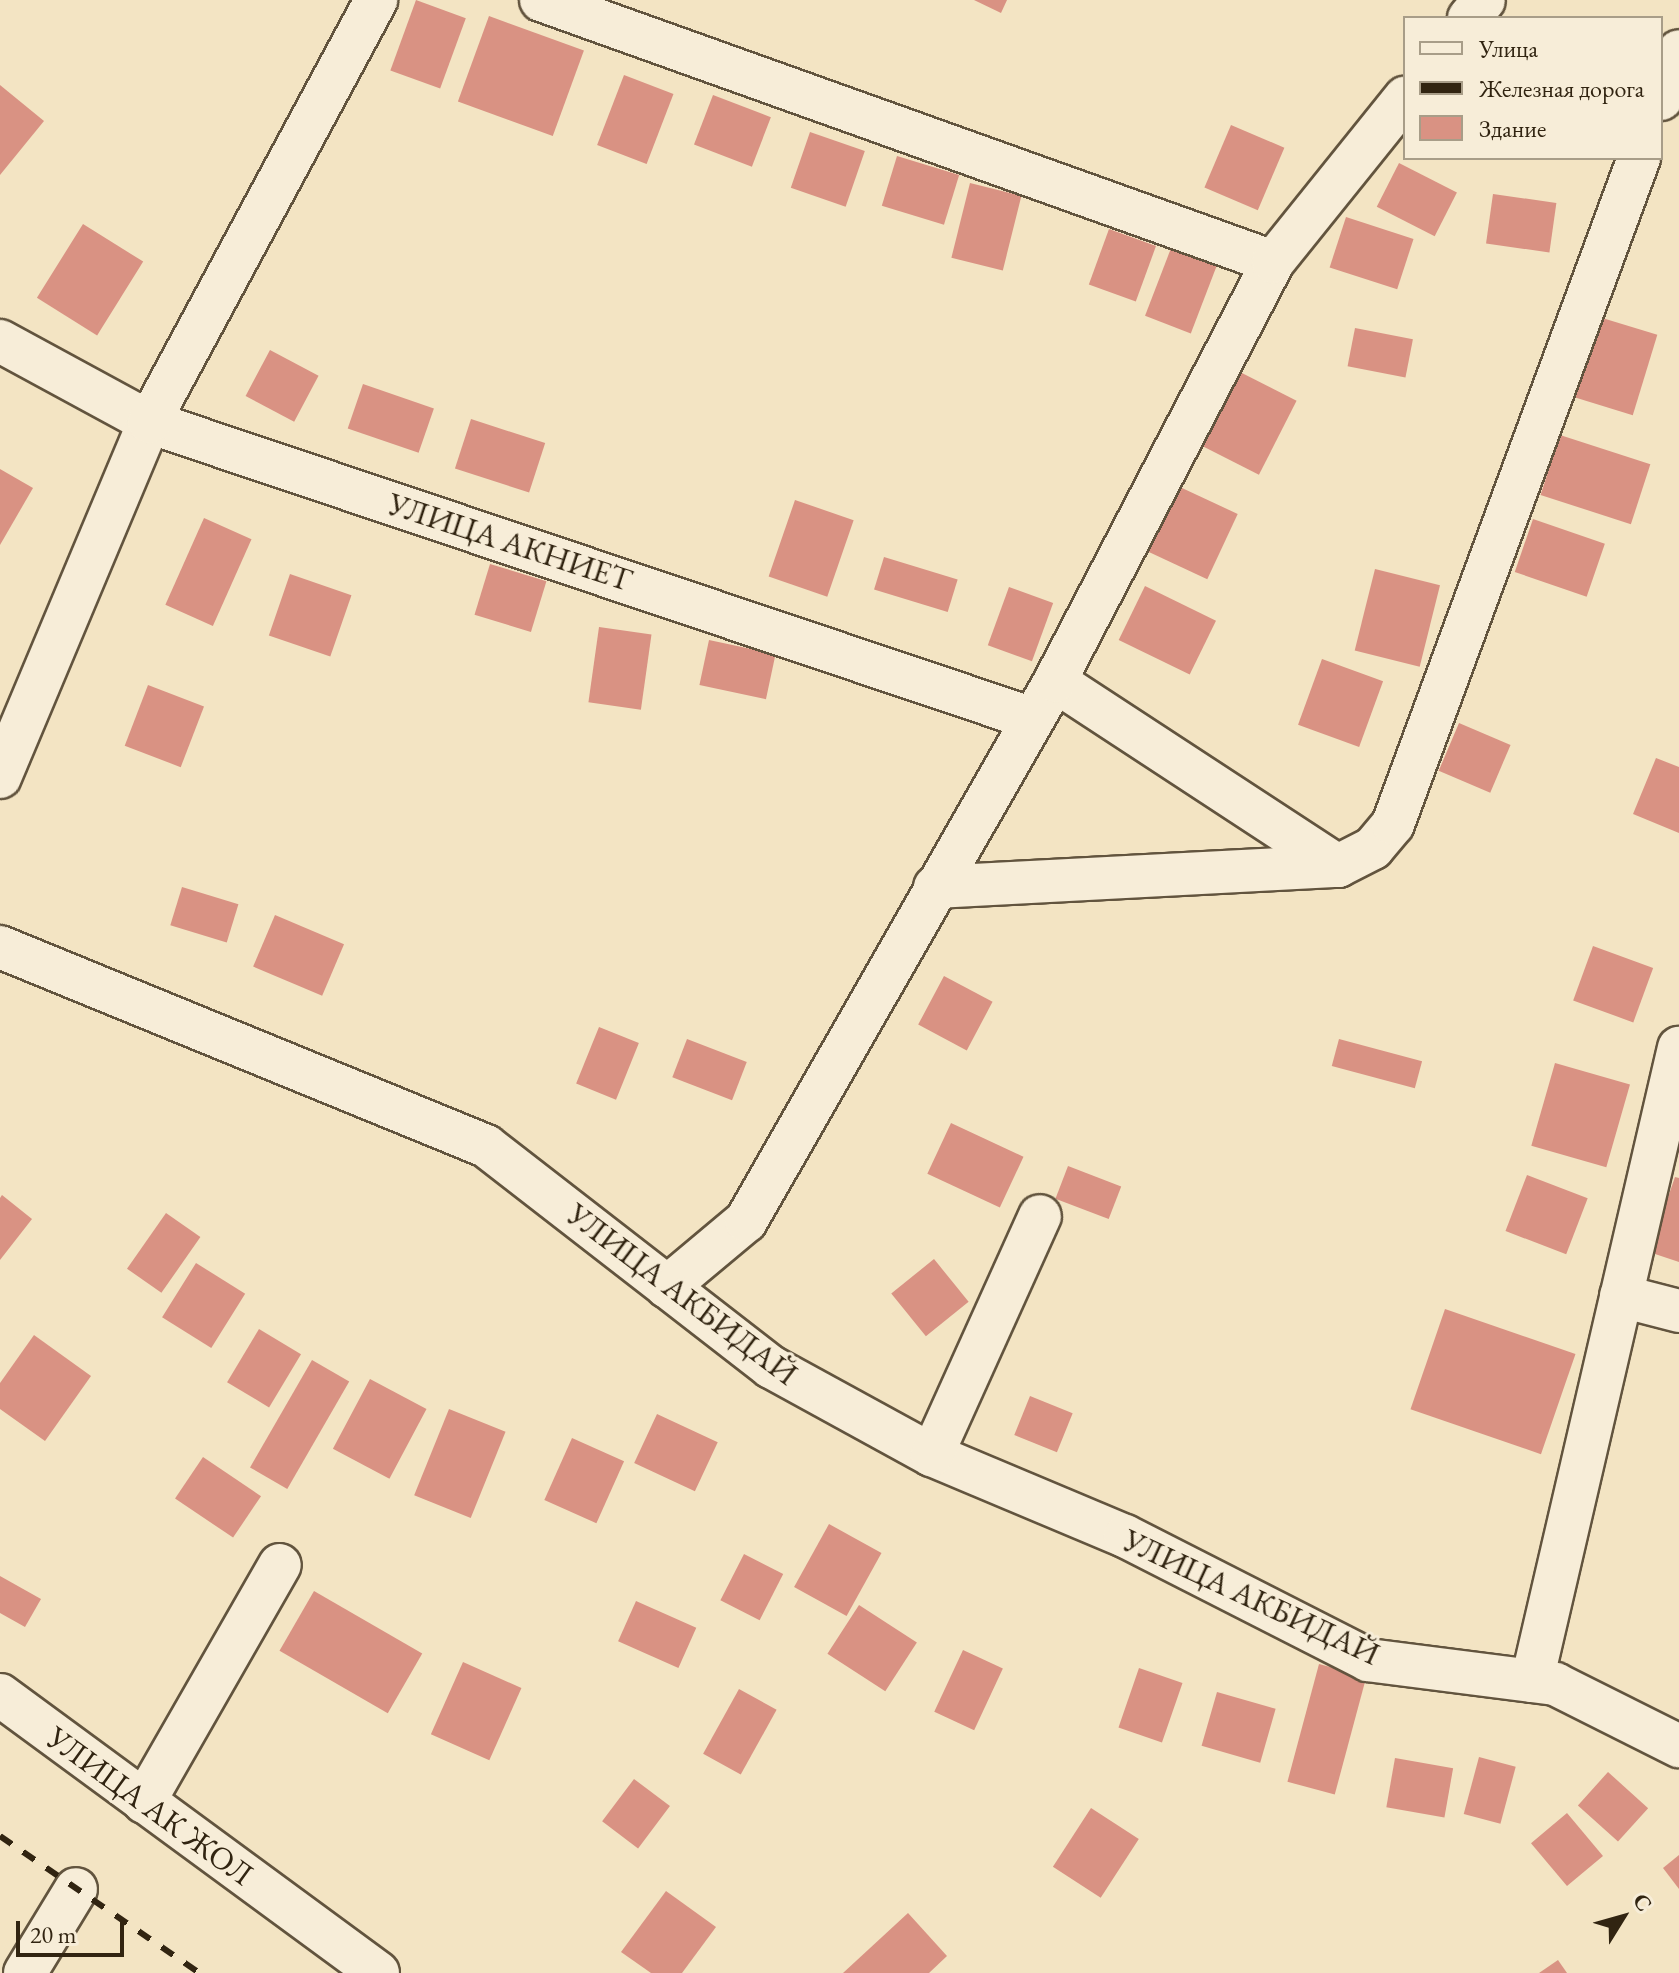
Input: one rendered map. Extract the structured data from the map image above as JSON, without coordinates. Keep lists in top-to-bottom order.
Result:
{
  "streets": {
    "street": ["УЛИЦА АКНИЕТ", "УЛИЦА АКБИДАЙ", "УЛИЦА АК ЖОЛ"]
  },
  "legend": ["Улица", "Железная дорога", "Здание"],
  "scale_bar": "20 m",
  "north": "top right"
}
